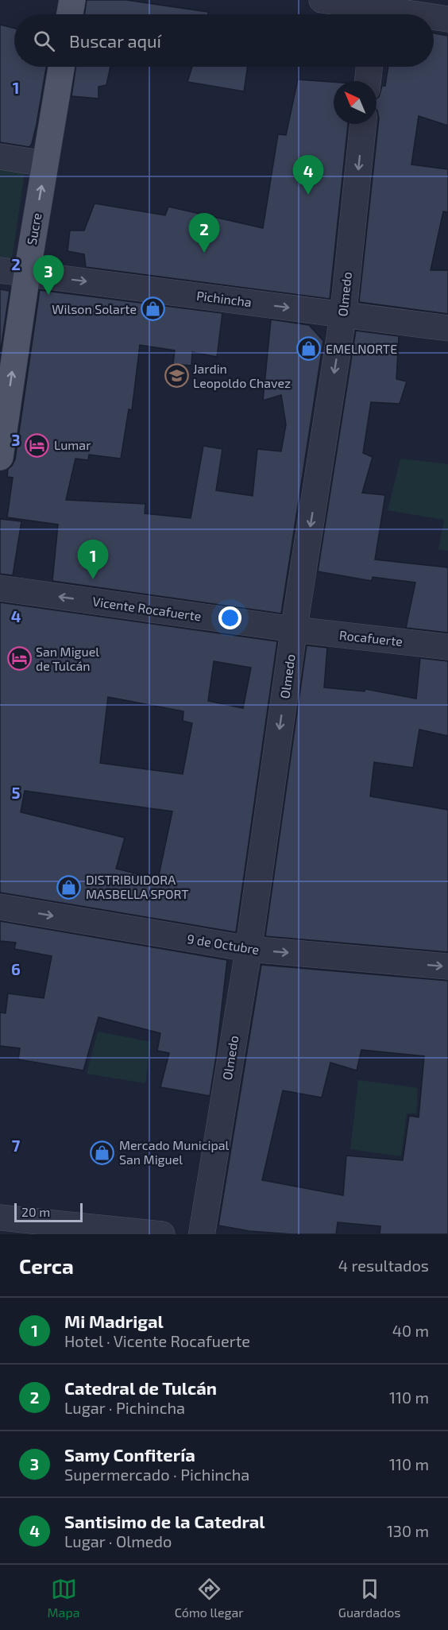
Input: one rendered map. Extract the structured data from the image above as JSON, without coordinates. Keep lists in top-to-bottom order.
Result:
{
  "streets": {
    "main road": ["Sucre"],
    "street": [
      "Olmedo",
      "Pichincha",
      "Vicente Rocafuerte",
      "Rocafuerte",
      "9 de Octubre"
    ]
  },
  "crossings": [
    ["Sucre", "Pichincha"],
    ["Olmedo", "Pichincha"],
    ["Olmedo", "Vicente Rocafuerte"],
    ["Olmedo", "Rocafuerte"],
    ["Olmedo", "9 de Octubre"],
    ["Vicente Rocafuerte", "Rocafuerte"]
  ],
  "one_way": [
    "Sucre",
    "Olmedo",
    "Pichincha",
    "Vicente Rocafuerte",
    "9 de Octubre"
  ],
  "places": {
    "shop": [
      "Wilson Solarte",
      "EMELNORTE",
      "DISTRIBUIDORA MASBELLA SPORT",
      "Mercado Municipal San Miguel"
    ],
    "school or university": ["Jardin Leopoldo Chavez"],
    "hotel": ["Lumar", "San Miguel de Tulcán"]
  },
  "scale_bar": "20 m",
  "north": "top left",
  "page": {
    "search": "Buscar aquí",
    "pins": [
      "4",
      "2",
      "3",
      "1"
    ],
    "scale": "20 m",
    "heading": ["Cerca", "4 resultados"],
    "list": [
      {
        "mark": "1",
        "name": "Mi Madrigal",
        "note": "Hotel · Vicente Rocafuerte",
        "value": "40 m"
      },
      {
        "mark": "2",
        "name": "Catedral de Tulcán",
        "note": "Lugar · Pichincha",
        "value": "110 m"
      },
      {
        "mark": "3",
        "name": "Samy Confitería",
        "note": "Supermercado · Pichincha",
        "value": "110 m"
      },
      {
        "mark": "4",
        "name": "Santisimo de la Catedral",
        "note": "Lugar · Olmedo",
        "value": "130 m"
      }
    ],
    "nav": ["Mapa", "Cómo llegar", "Guardados"]
  },
  "grid": {
    "rows": [
      "1",
      "2",
      "3",
      "4",
      "5",
      "6",
      "7"
    ]
  }
}
